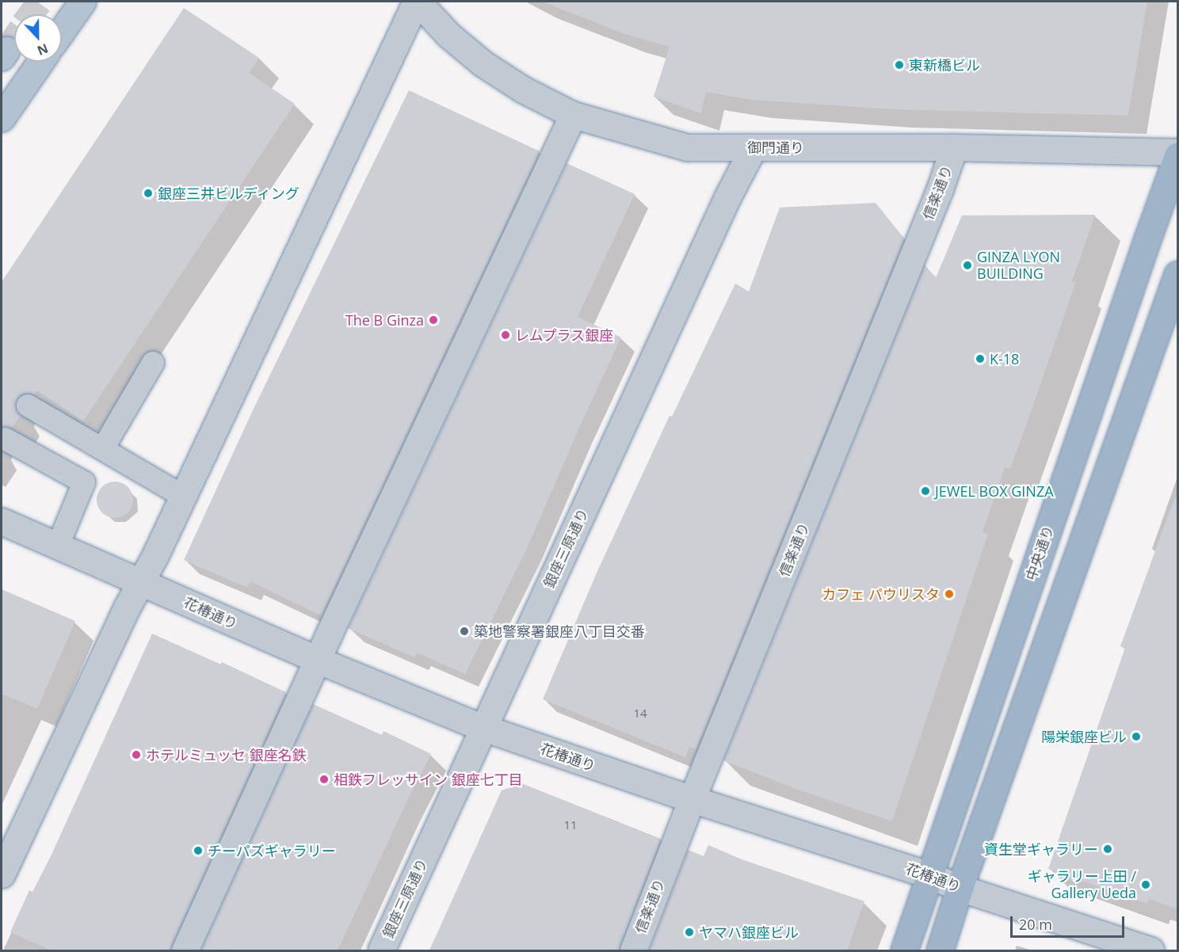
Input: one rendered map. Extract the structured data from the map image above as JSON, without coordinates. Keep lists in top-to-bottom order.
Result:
{
  "streets": {
    "highway": ["中央通り"],
    "street": [
      "御門通り",
      "信楽通り",
      "銀座三原通り",
      "花椿通り"
    ]
  },
  "crossings": [
    ["御門通り", "信楽通り"],
    ["御門通り", "銀座三原通り"],
    ["信楽通り", "花椿通り"],
    ["銀座三原通り", "花椿通り"],
    ["中央通り", "花椿通り"]
  ],
  "places": [
    "東新橋ビル",
    "銀座三井ビルディング",
    "GINZA LYON BUILDING",
    "The B Ginza",
    "レムプラス銀座",
    "K-18",
    "JEWEL BOX GINZA",
    "カフェ パウリスタ",
    "築地警察署銀座八丁目交番",
    "陽栄銀座ビル",
    "ホテルミュッセ 銀座名鉄",
    "相鉄フレッサイン 銀座七丁目",
    "資生堂ギャラリー",
    "チーパズギャラリー",
    "ギャラリー上田 / Gallery Ueda",
    "ヤマハ銀座ビル"
  ],
  "house_numbers": ["14", "11"],
  "scale_bar": "20 m",
  "north": "bottom"
}
